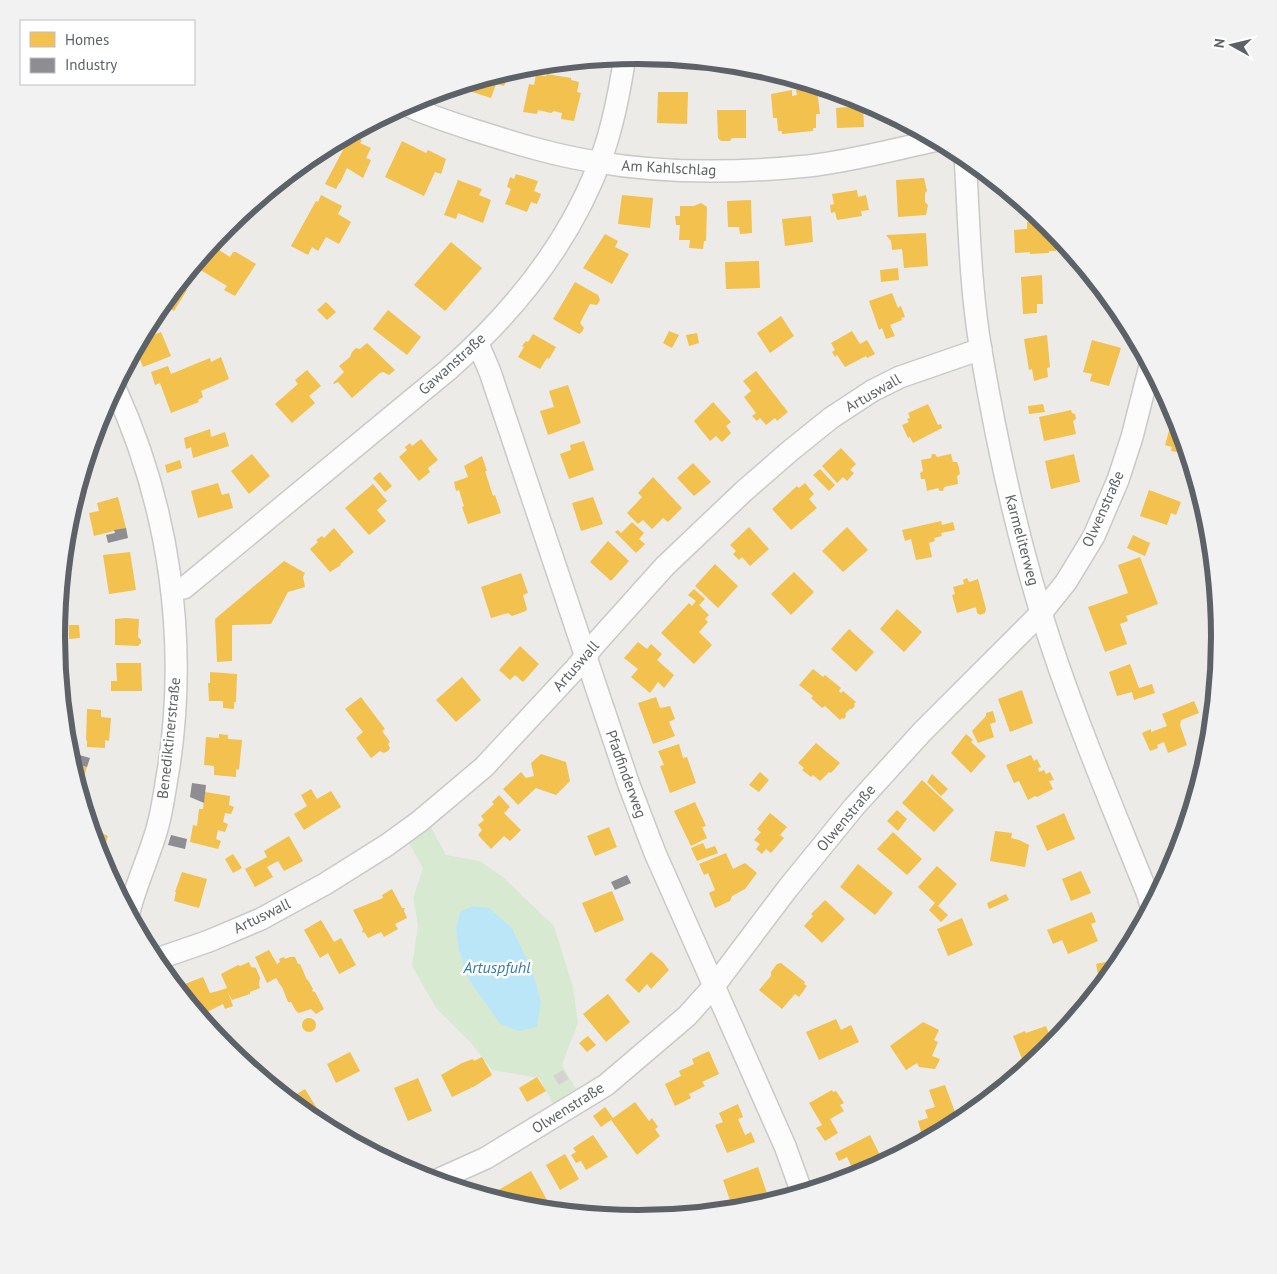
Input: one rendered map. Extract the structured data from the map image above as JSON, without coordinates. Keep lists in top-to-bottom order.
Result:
{
  "streets": {
    "street": [
      "Am Kahlschlag",
      "Gawanstraße",
      "Artuswall",
      "Olwenstraße",
      "Karmeliterweg",
      "Benediktinerstraße",
      "Pfadfinderweg"
    ]
  },
  "crossings": [
    ["Am Kahlschlag", "Gawanstraße"],
    ["Gawanstraße", "Benediktinerstraße"],
    ["Gawanstraße", "Pfadfinderweg"],
    ["Artuswall", "Karmeliterweg"],
    ["Artuswall", "Pfadfinderweg"],
    ["Olwenstraße", "Karmeliterweg"],
    ["Olwenstraße", "Pfadfinderweg"]
  ],
  "water": ["Artuspfuhl"],
  "legend": ["Homes", "Industry"],
  "north": "left"
}
